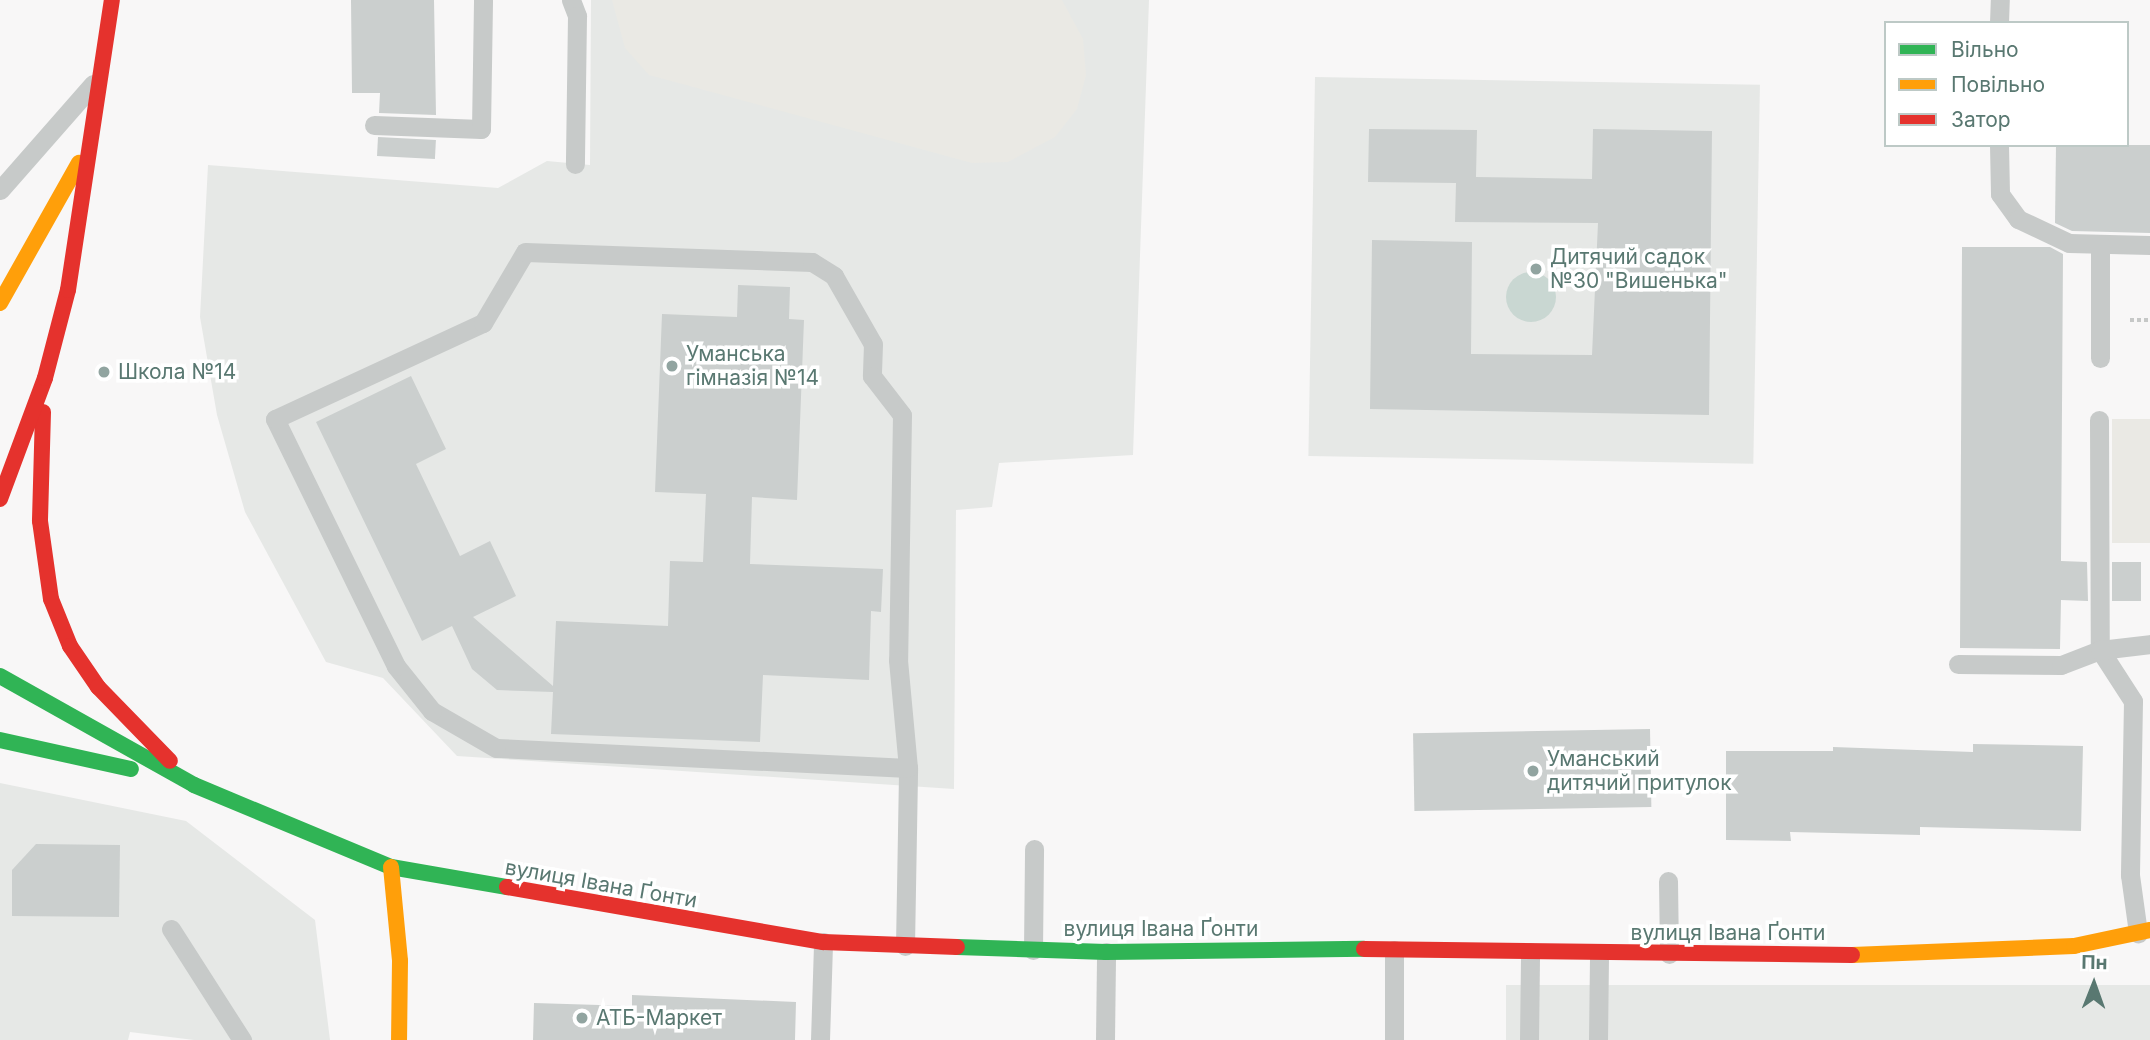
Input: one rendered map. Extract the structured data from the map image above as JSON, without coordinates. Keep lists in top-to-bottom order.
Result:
{
  "streets": {
    "main road": ["вулиця Івана Ґонти"]
  },
  "places": [
    "Дитячий садок №30 \"Вишенька\"",
    "Уманська гімназія №14",
    "Школа №14",
    "Уманський дитячий притулок",
    "АТБ-Маркет"
  ],
  "legend": ["Вільно", "Повільно", "Затор"],
  "north": "top"
}
